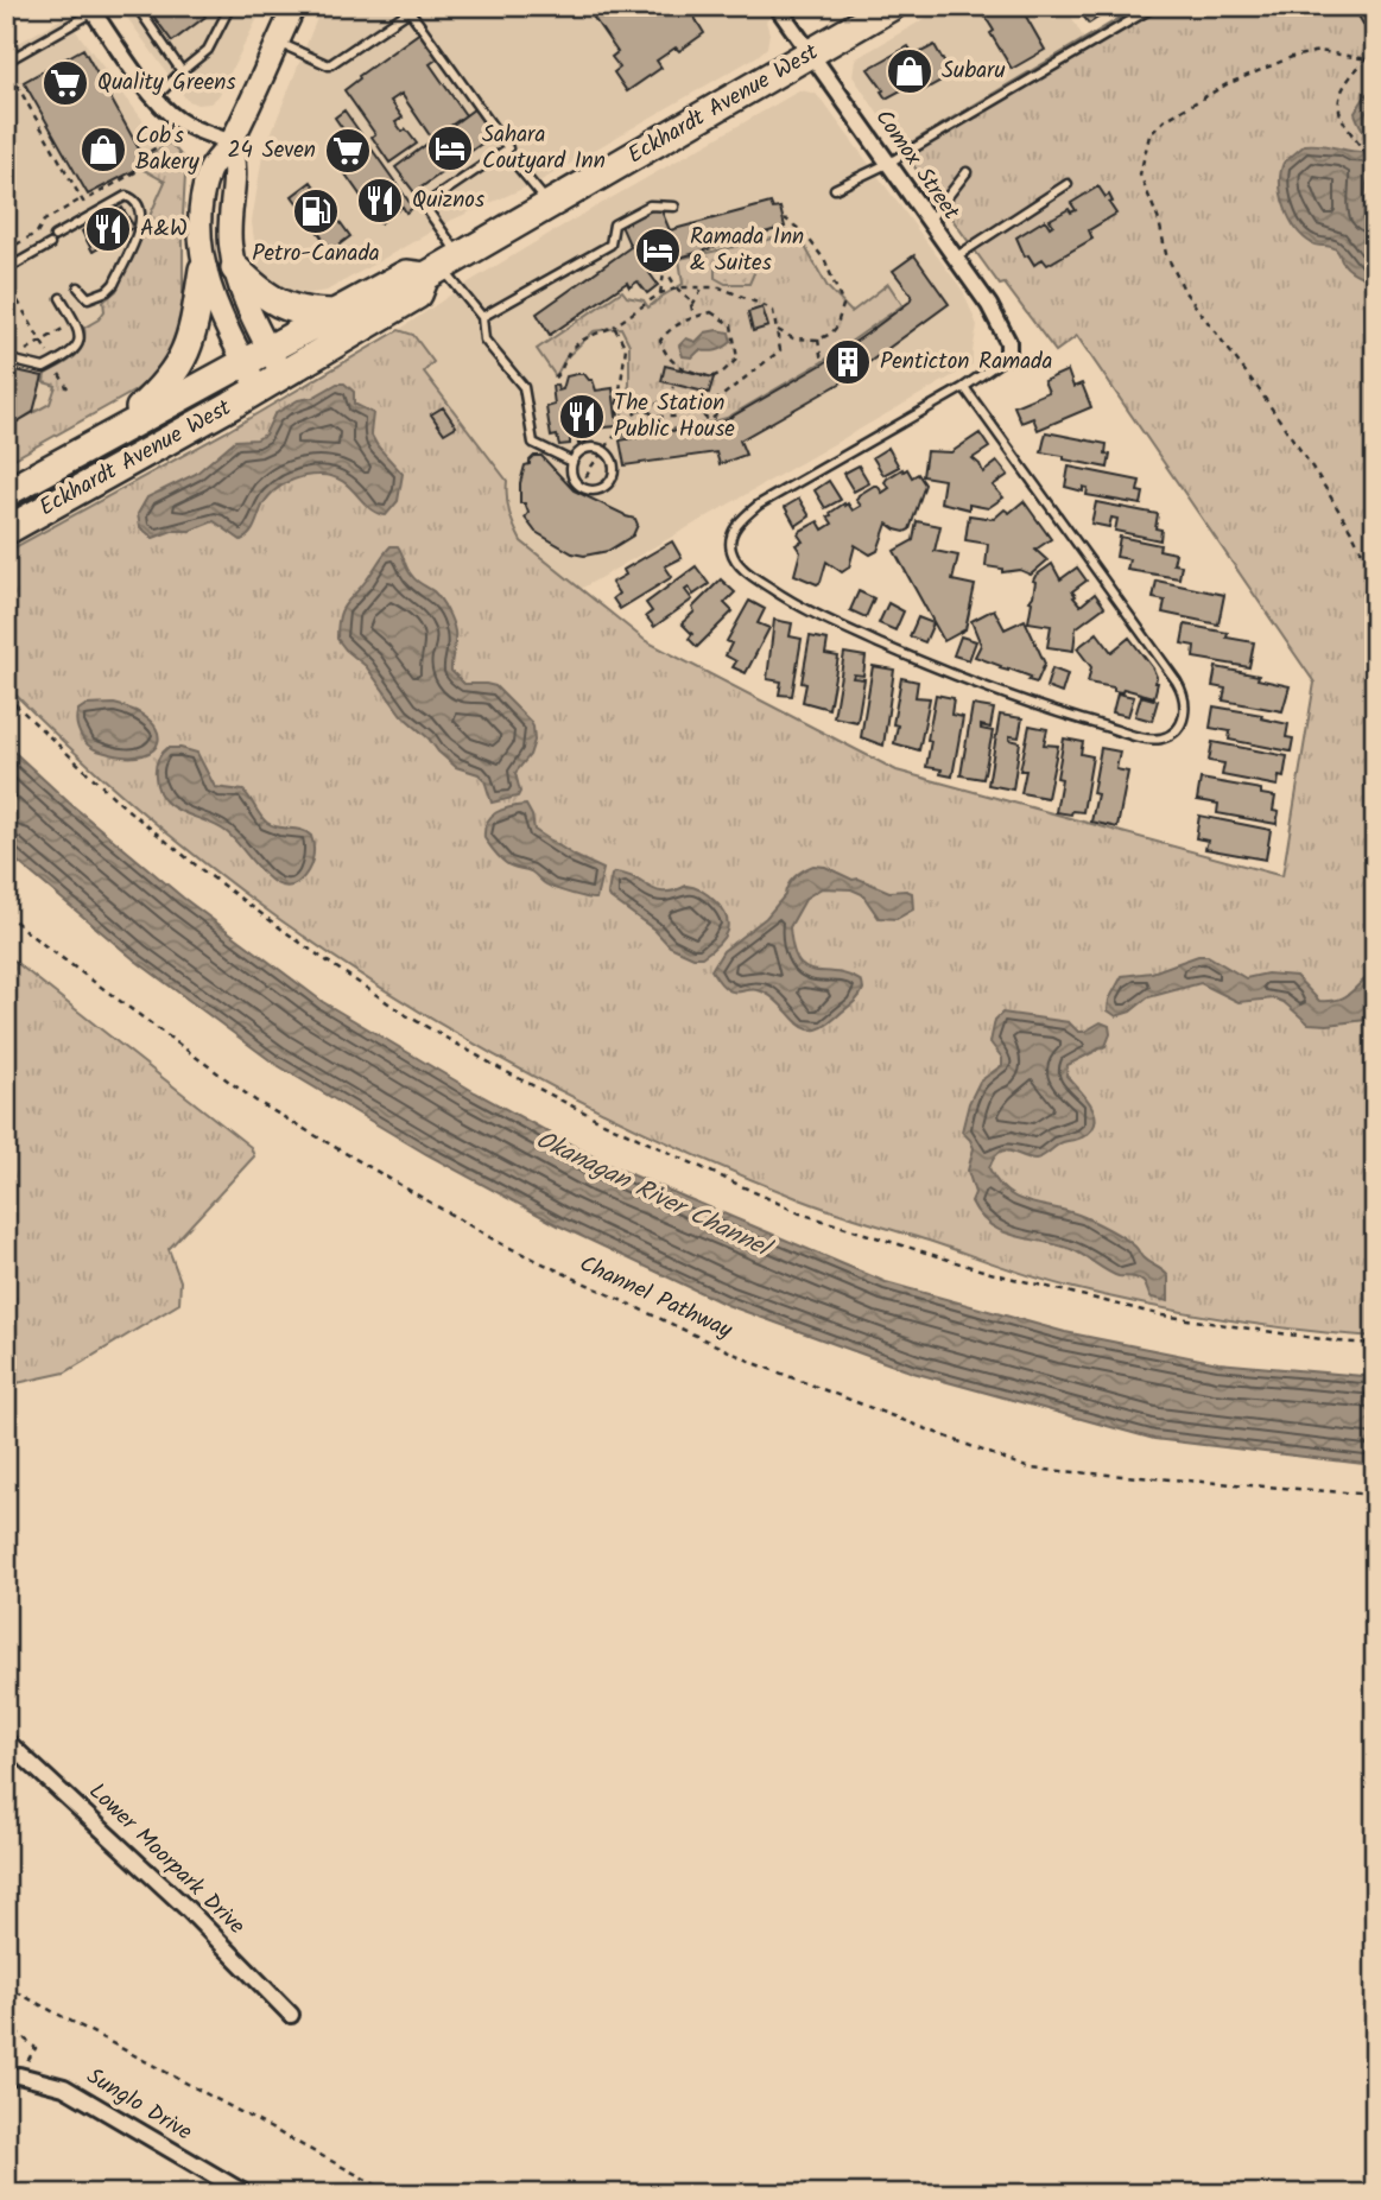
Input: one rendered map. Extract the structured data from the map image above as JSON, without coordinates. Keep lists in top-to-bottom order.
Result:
{
  "streets": {
    "highway": ["Eckhardt Avenue West"],
    "street": ["Comox Street", "Lower Moorpark Drive", "Sunglo Drive"],
    "path": ["Channel Pathway"]
  },
  "crossings": [
    ["Eckhardt Avenue West", "Comox Street"]
  ],
  "water": ["Okanagan River Channel"],
  "places": {
    "shop": ["Subaru", "Cob's Bakery"],
    "supermarket": ["Quality Greens", "24 Seven"],
    "hotel": ["Sahara Coutyard Inn", "Ramada Inn & Suites"],
    "restaurant": ["Quiznos", "A&W", "The Station Public House"],
    "fuel station": ["Petro-Canada"],
    "building": ["Penticton Ramada"]
  }
}
